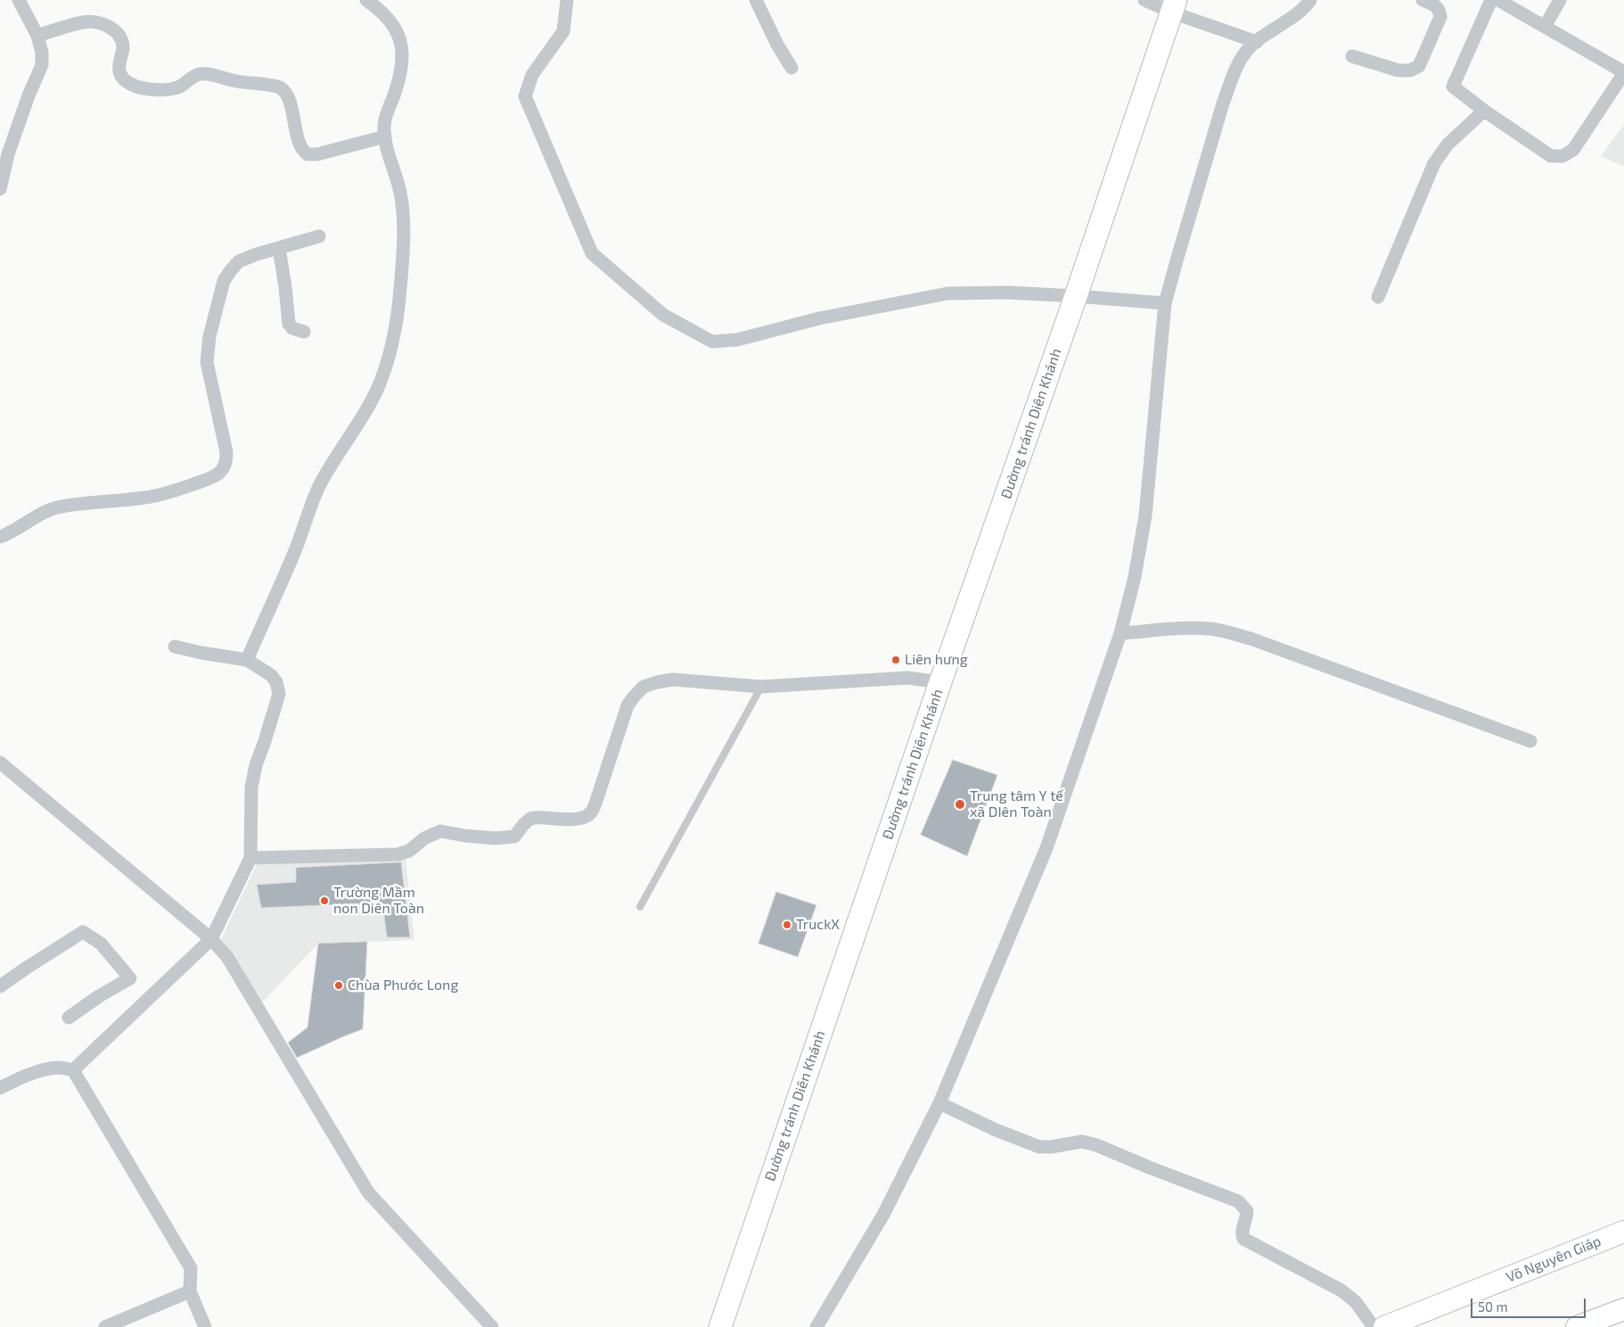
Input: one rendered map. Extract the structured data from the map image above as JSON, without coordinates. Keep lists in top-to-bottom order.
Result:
{
  "streets": {
    "highway": ["Đường tránh Diên Khánh"],
    "main road": ["Võ Nguyên Giáp"]
  },
  "places": [
    "Liên hưng",
    "Trung tâm Y tế xã DIên Toàn",
    "Trường Mầm non Diên Toàn",
    "TruckX",
    "Chùa Phước Long"
  ],
  "scale_bar": "50 m"
}
